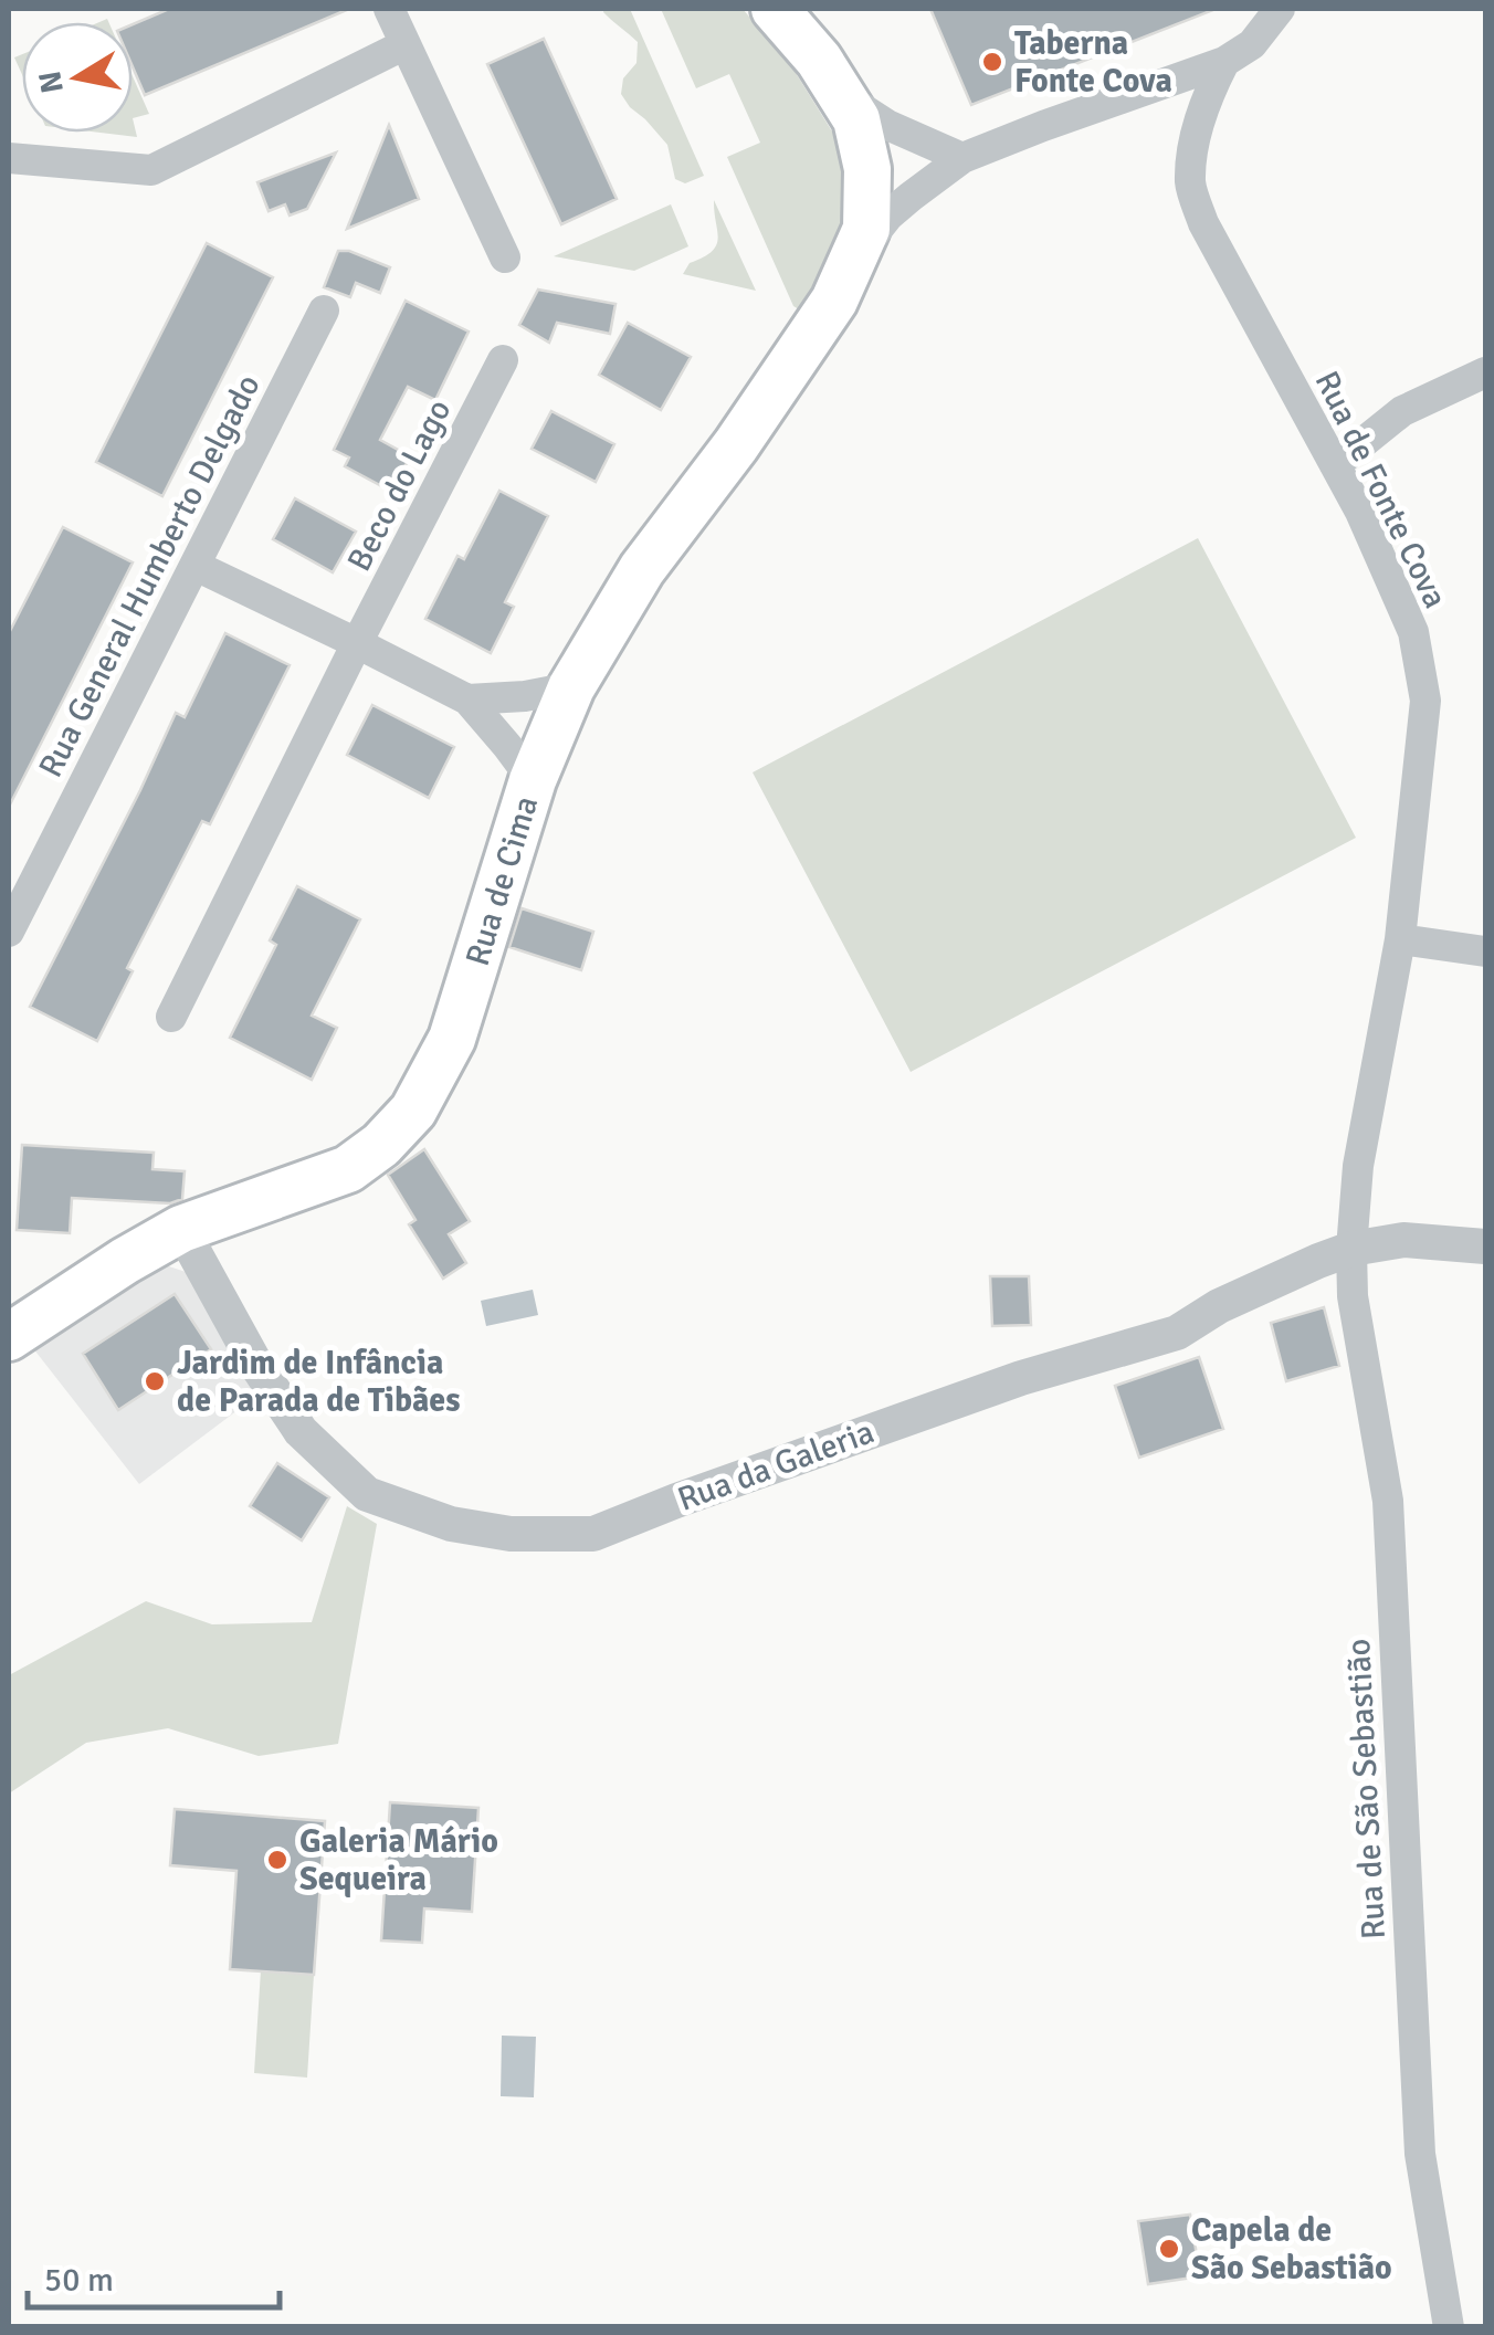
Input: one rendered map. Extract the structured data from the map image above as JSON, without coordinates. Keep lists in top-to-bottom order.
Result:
{
  "streets": {
    "main road": ["Rua de Cima"],
    "street": [
      "Beco do Lago",
      "Rua de Fonte Cova",
      "Rua General Humberto Delgado",
      "Rua da Galeria",
      "Rua de São Sebastião"
    ]
  },
  "crossings": [
    ["Rua de Fonte Cova", "Rua da Galeria"],
    ["Rua de Fonte Cova", "Rua de São Sebastião"],
    ["Rua de Cima", "Rua da Galeria"],
    ["Rua da Galeria", "Rua de São Sebastião"]
  ],
  "places": [
    "Taberna Fonte Cova",
    "Jardim de Infância de Parada de Tibães",
    "Galeria Mário Sequeira",
    "Capela de São Sebastião"
  ],
  "scale_bar": "50 m",
  "north": "left"
}
